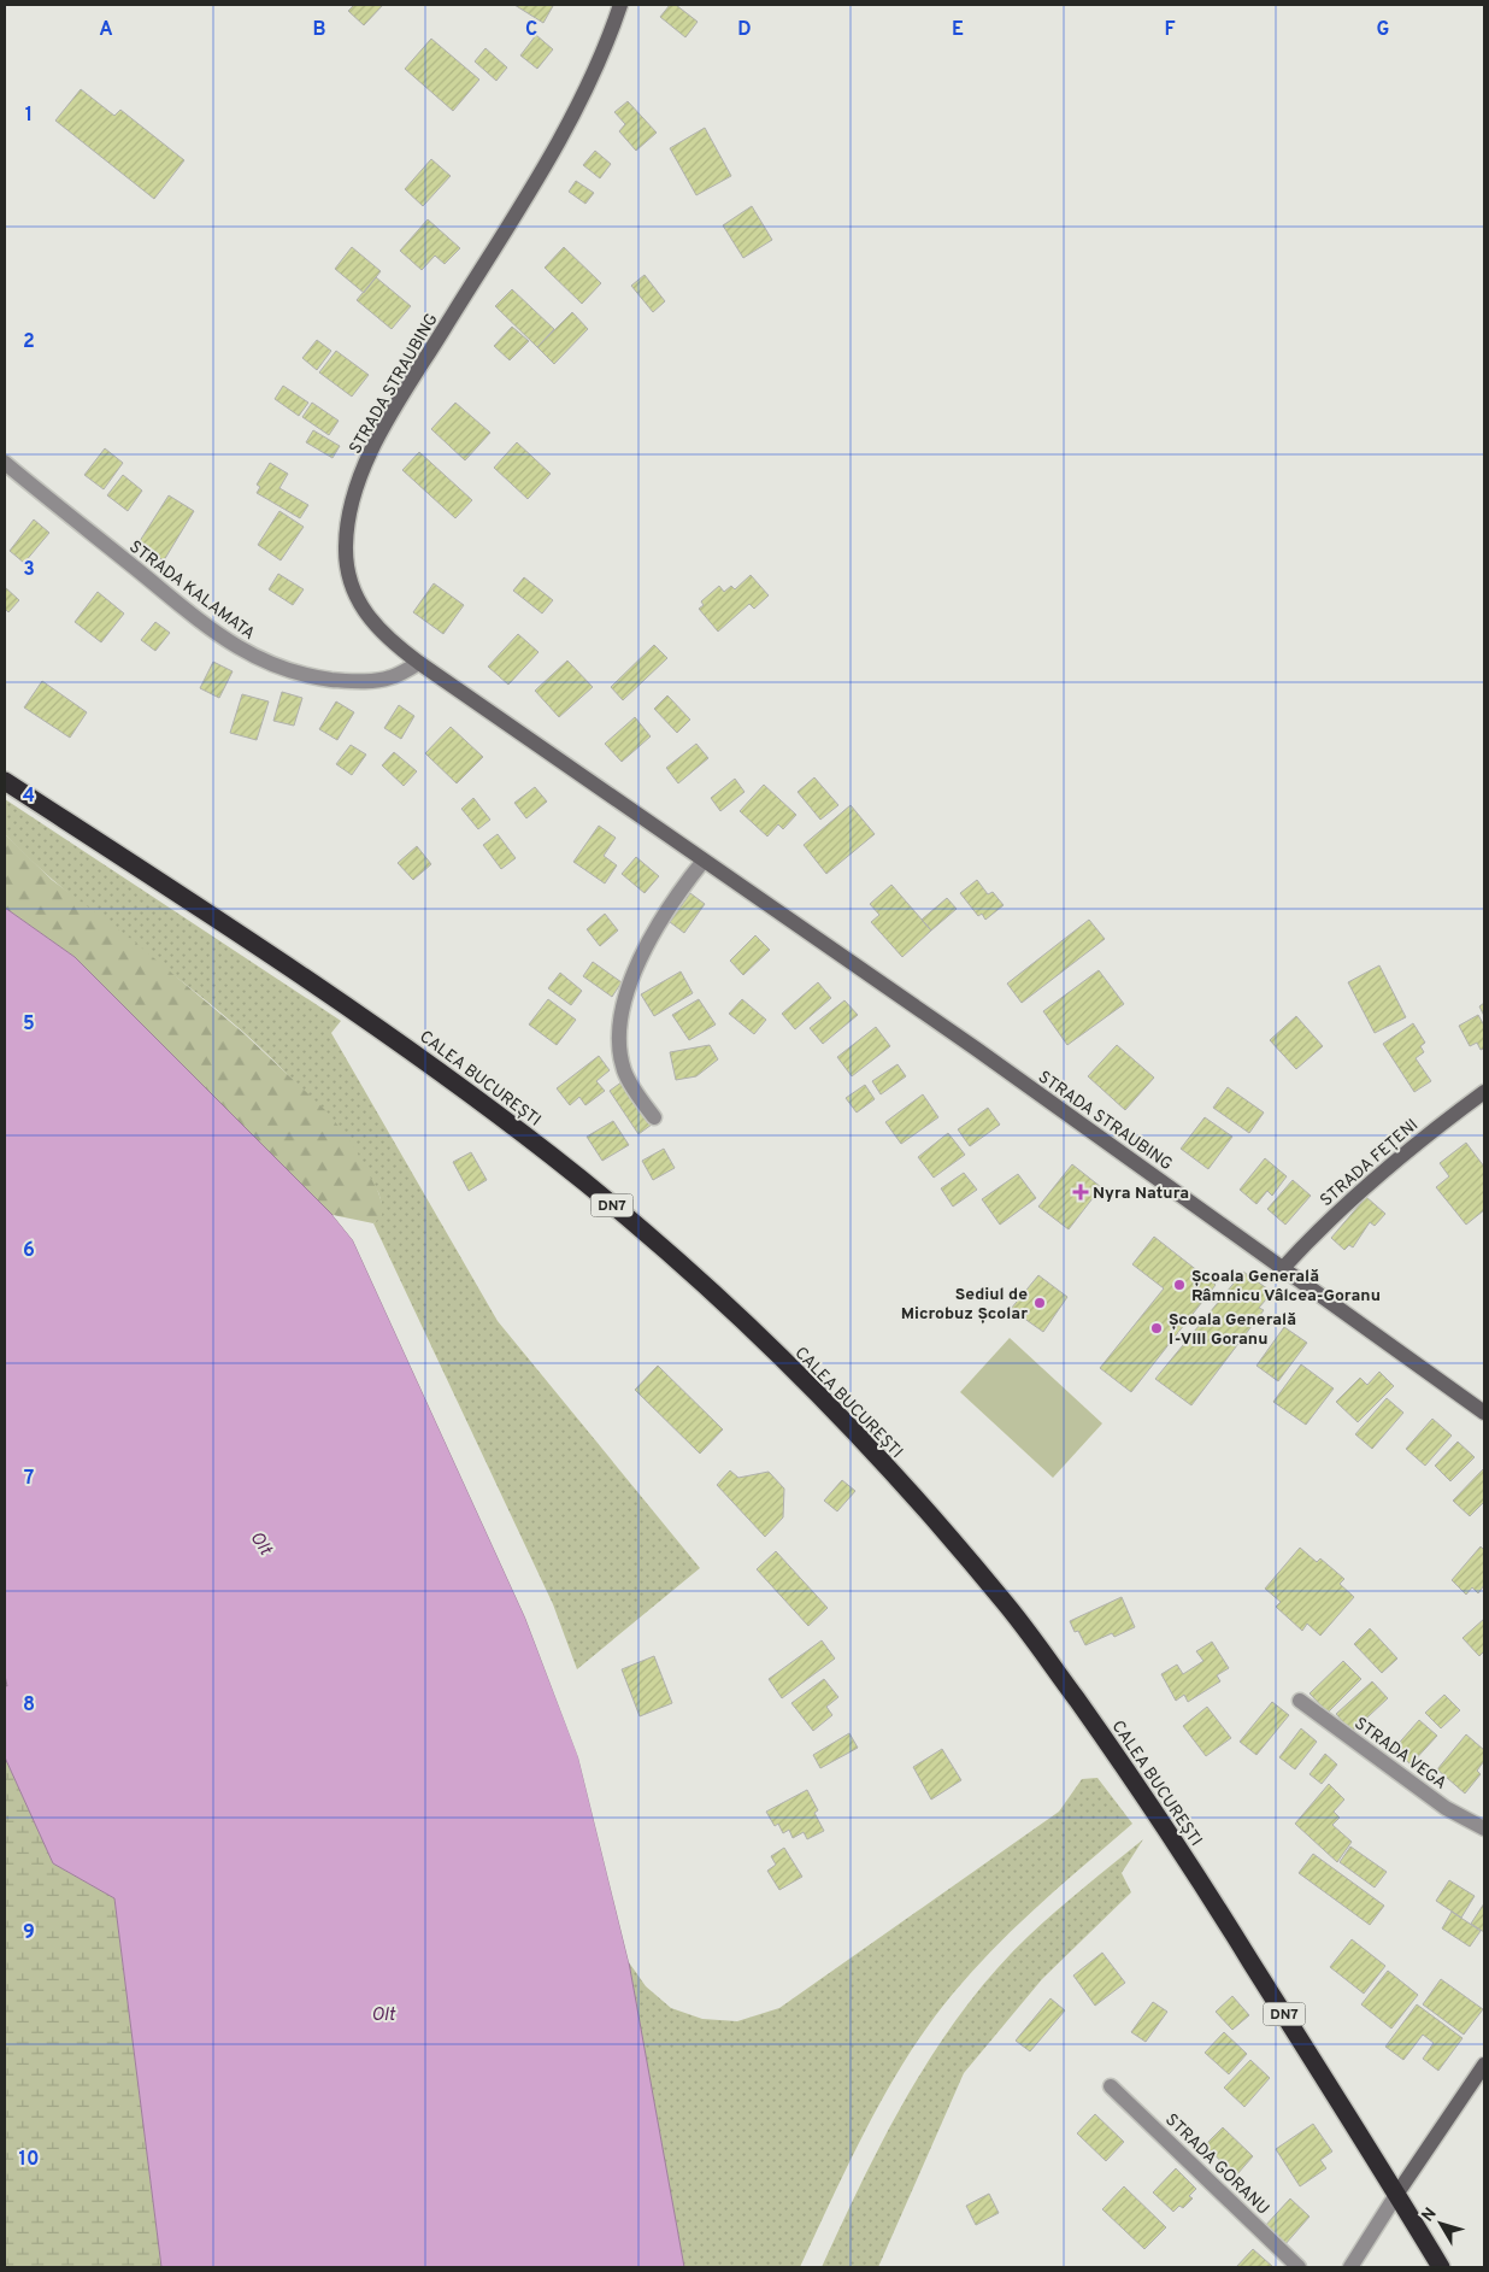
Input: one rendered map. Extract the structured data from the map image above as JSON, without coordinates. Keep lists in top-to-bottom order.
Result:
{
  "streets": {
    "highway": ["CALEA BUCUREȘTI", "DN7"],
    "main road": ["STRADA STRAUBING", "STRADA FEȚENI"],
    "street": ["STRADA KALAMATA", "STRADA VEGA", "STRADA GORANU"]
  },
  "crossings": [
    ["STRADA STRAUBING", "STRADA KALAMATA"],
    ["STRADA STRAUBING", "STRADA FEȚENI"]
  ],
  "water": ["Olt"],
  "places": {
    "health": ["Nyra Natura"],
    "other": ["Școala Generală Râmnicu Vâlcea-Goranu", "Sediul de Microbuz Școlar", "Școala Generală I-VIII Goranu"]
  },
  "north": "top left",
  "grid": {
    "columns": [
      "A",
      "B",
      "C",
      "D",
      "E",
      "F",
      "G"
    ],
    "rows": [
      "1",
      "2",
      "3",
      "4",
      "5",
      "6",
      "7",
      "8",
      "9",
      "10"
    ]
  }
}
